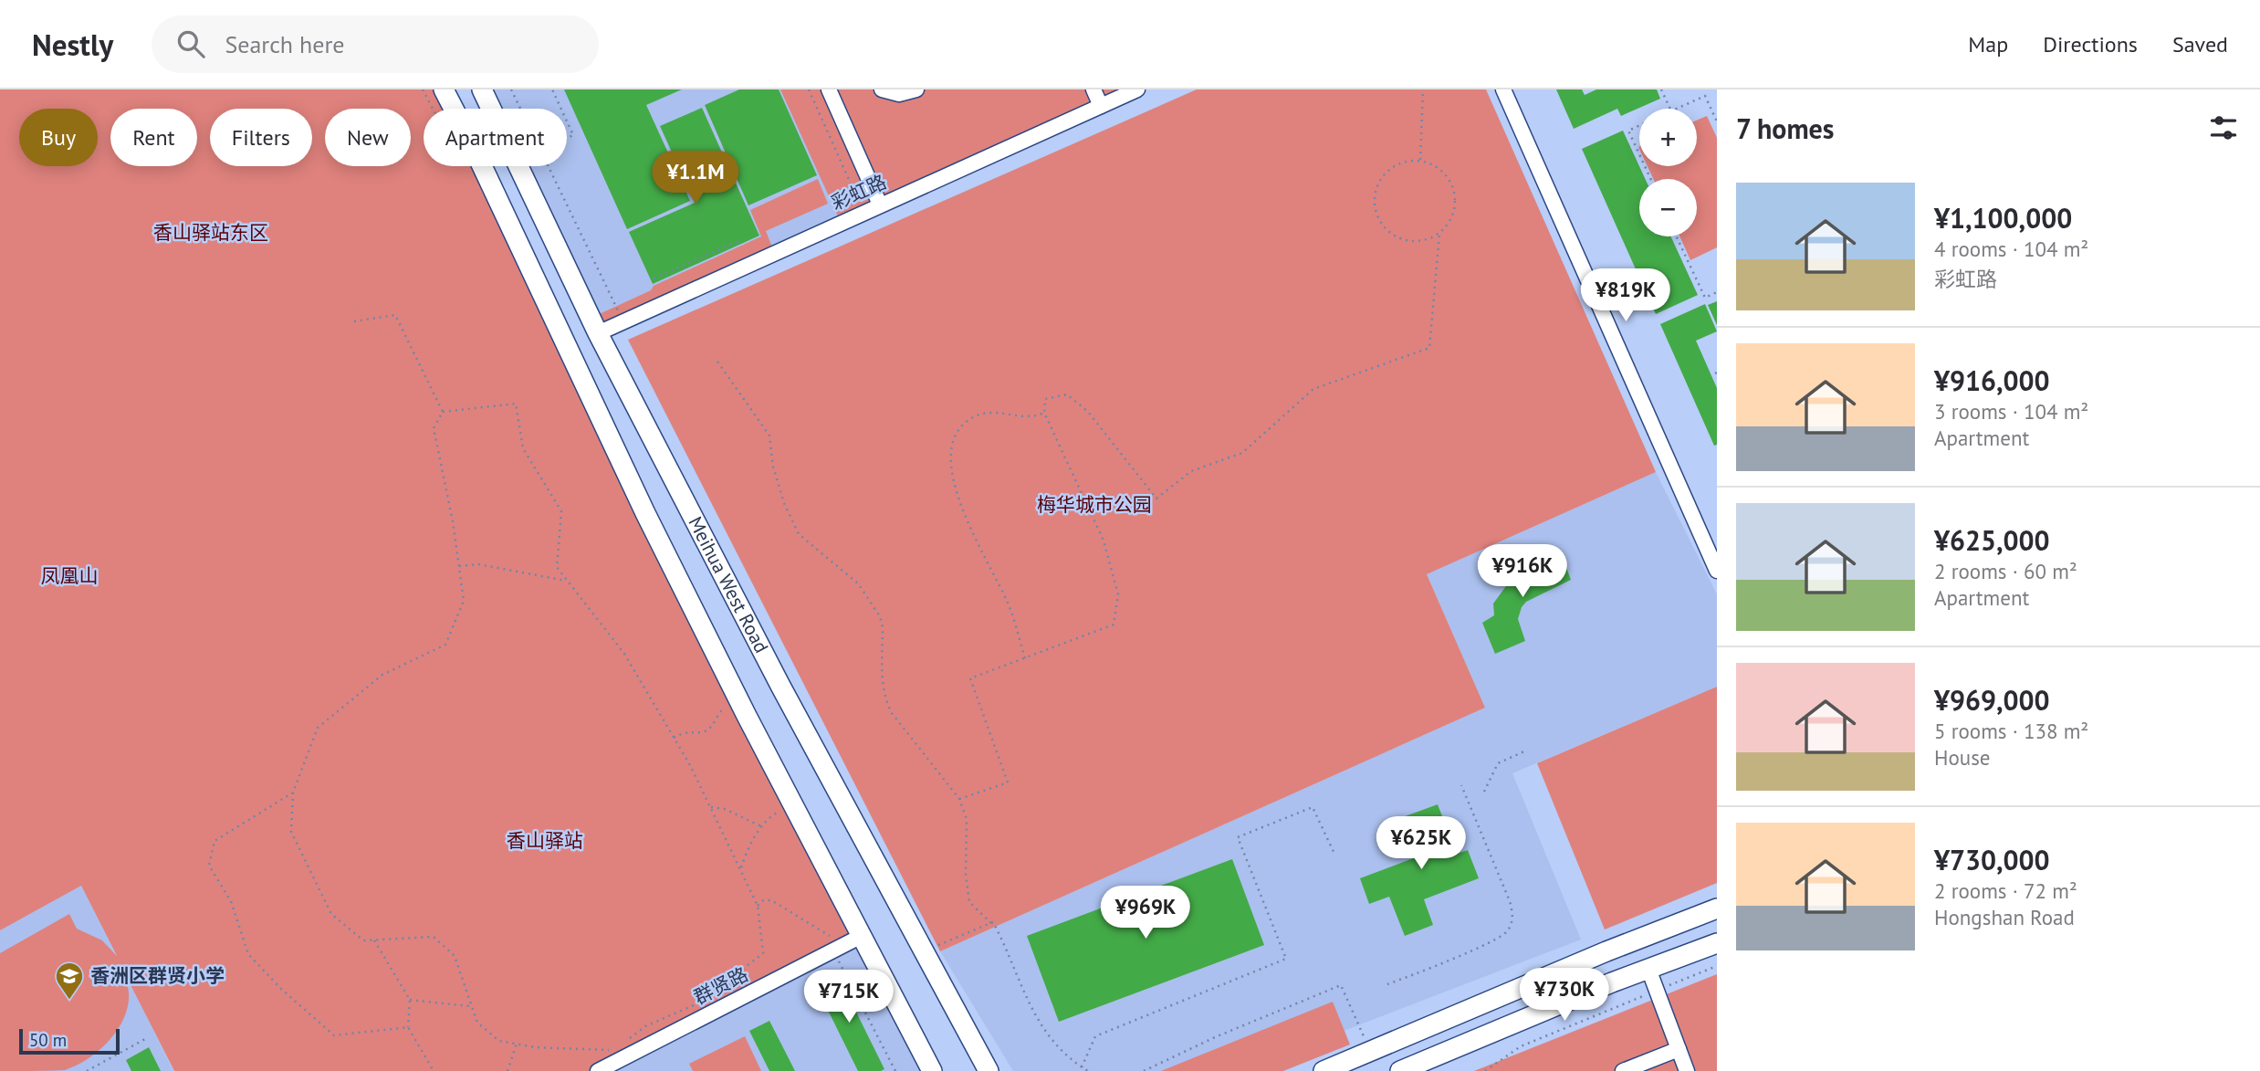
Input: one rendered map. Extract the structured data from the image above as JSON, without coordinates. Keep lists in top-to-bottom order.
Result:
{
  "streets": {
    "main road": ["Meihua West Road"],
    "street": ["彩虹路", "群贤路"]
  },
  "crossings": [
    ["彩虹路", "Meihua West Road"]
  ],
  "parks": [
    "香山驿站东区",
    "梅华城市公园",
    "凤凰山",
    "香山驿站"
  ],
  "places": {
    "school or university": ["香洲区群贤小学"]
  },
  "scale_bar": "50 m",
  "page": {
    "header": "Nestly",
    "search": "Search here",
    "nav": ["Map", "Directions", "Saved"],
    "heading": "7 homes",
    "map_buttons": ["+", "−"],
    "chip": [
      "Buy",
      "Rent",
      "Filters",
      "New",
      "Apartment"
    ],
    "price": [
      "¥1.1M",
      "¥819K",
      "¥916K",
      "¥625K",
      "¥969K",
      "¥730K",
      "¥715K"
    ],
    "list": [
      {
        "name": "¥1,100,000",
        "note": "4 rooms · 104 m² · 彩虹路"
      },
      {
        "name": "¥916,000",
        "note": "3 rooms · 104 m² · Apartment"
      },
      {
        "name": "¥625,000",
        "note": "2 rooms · 60 m² · Apartment"
      },
      {
        "name": "¥969,000",
        "note": "5 rooms · 138 m² · House"
      },
      {
        "name": "¥730,000",
        "note": "2 rooms · 72 m² · Hongshan Road"
      }
    ],
    "scale": "50 m"
  }
}
